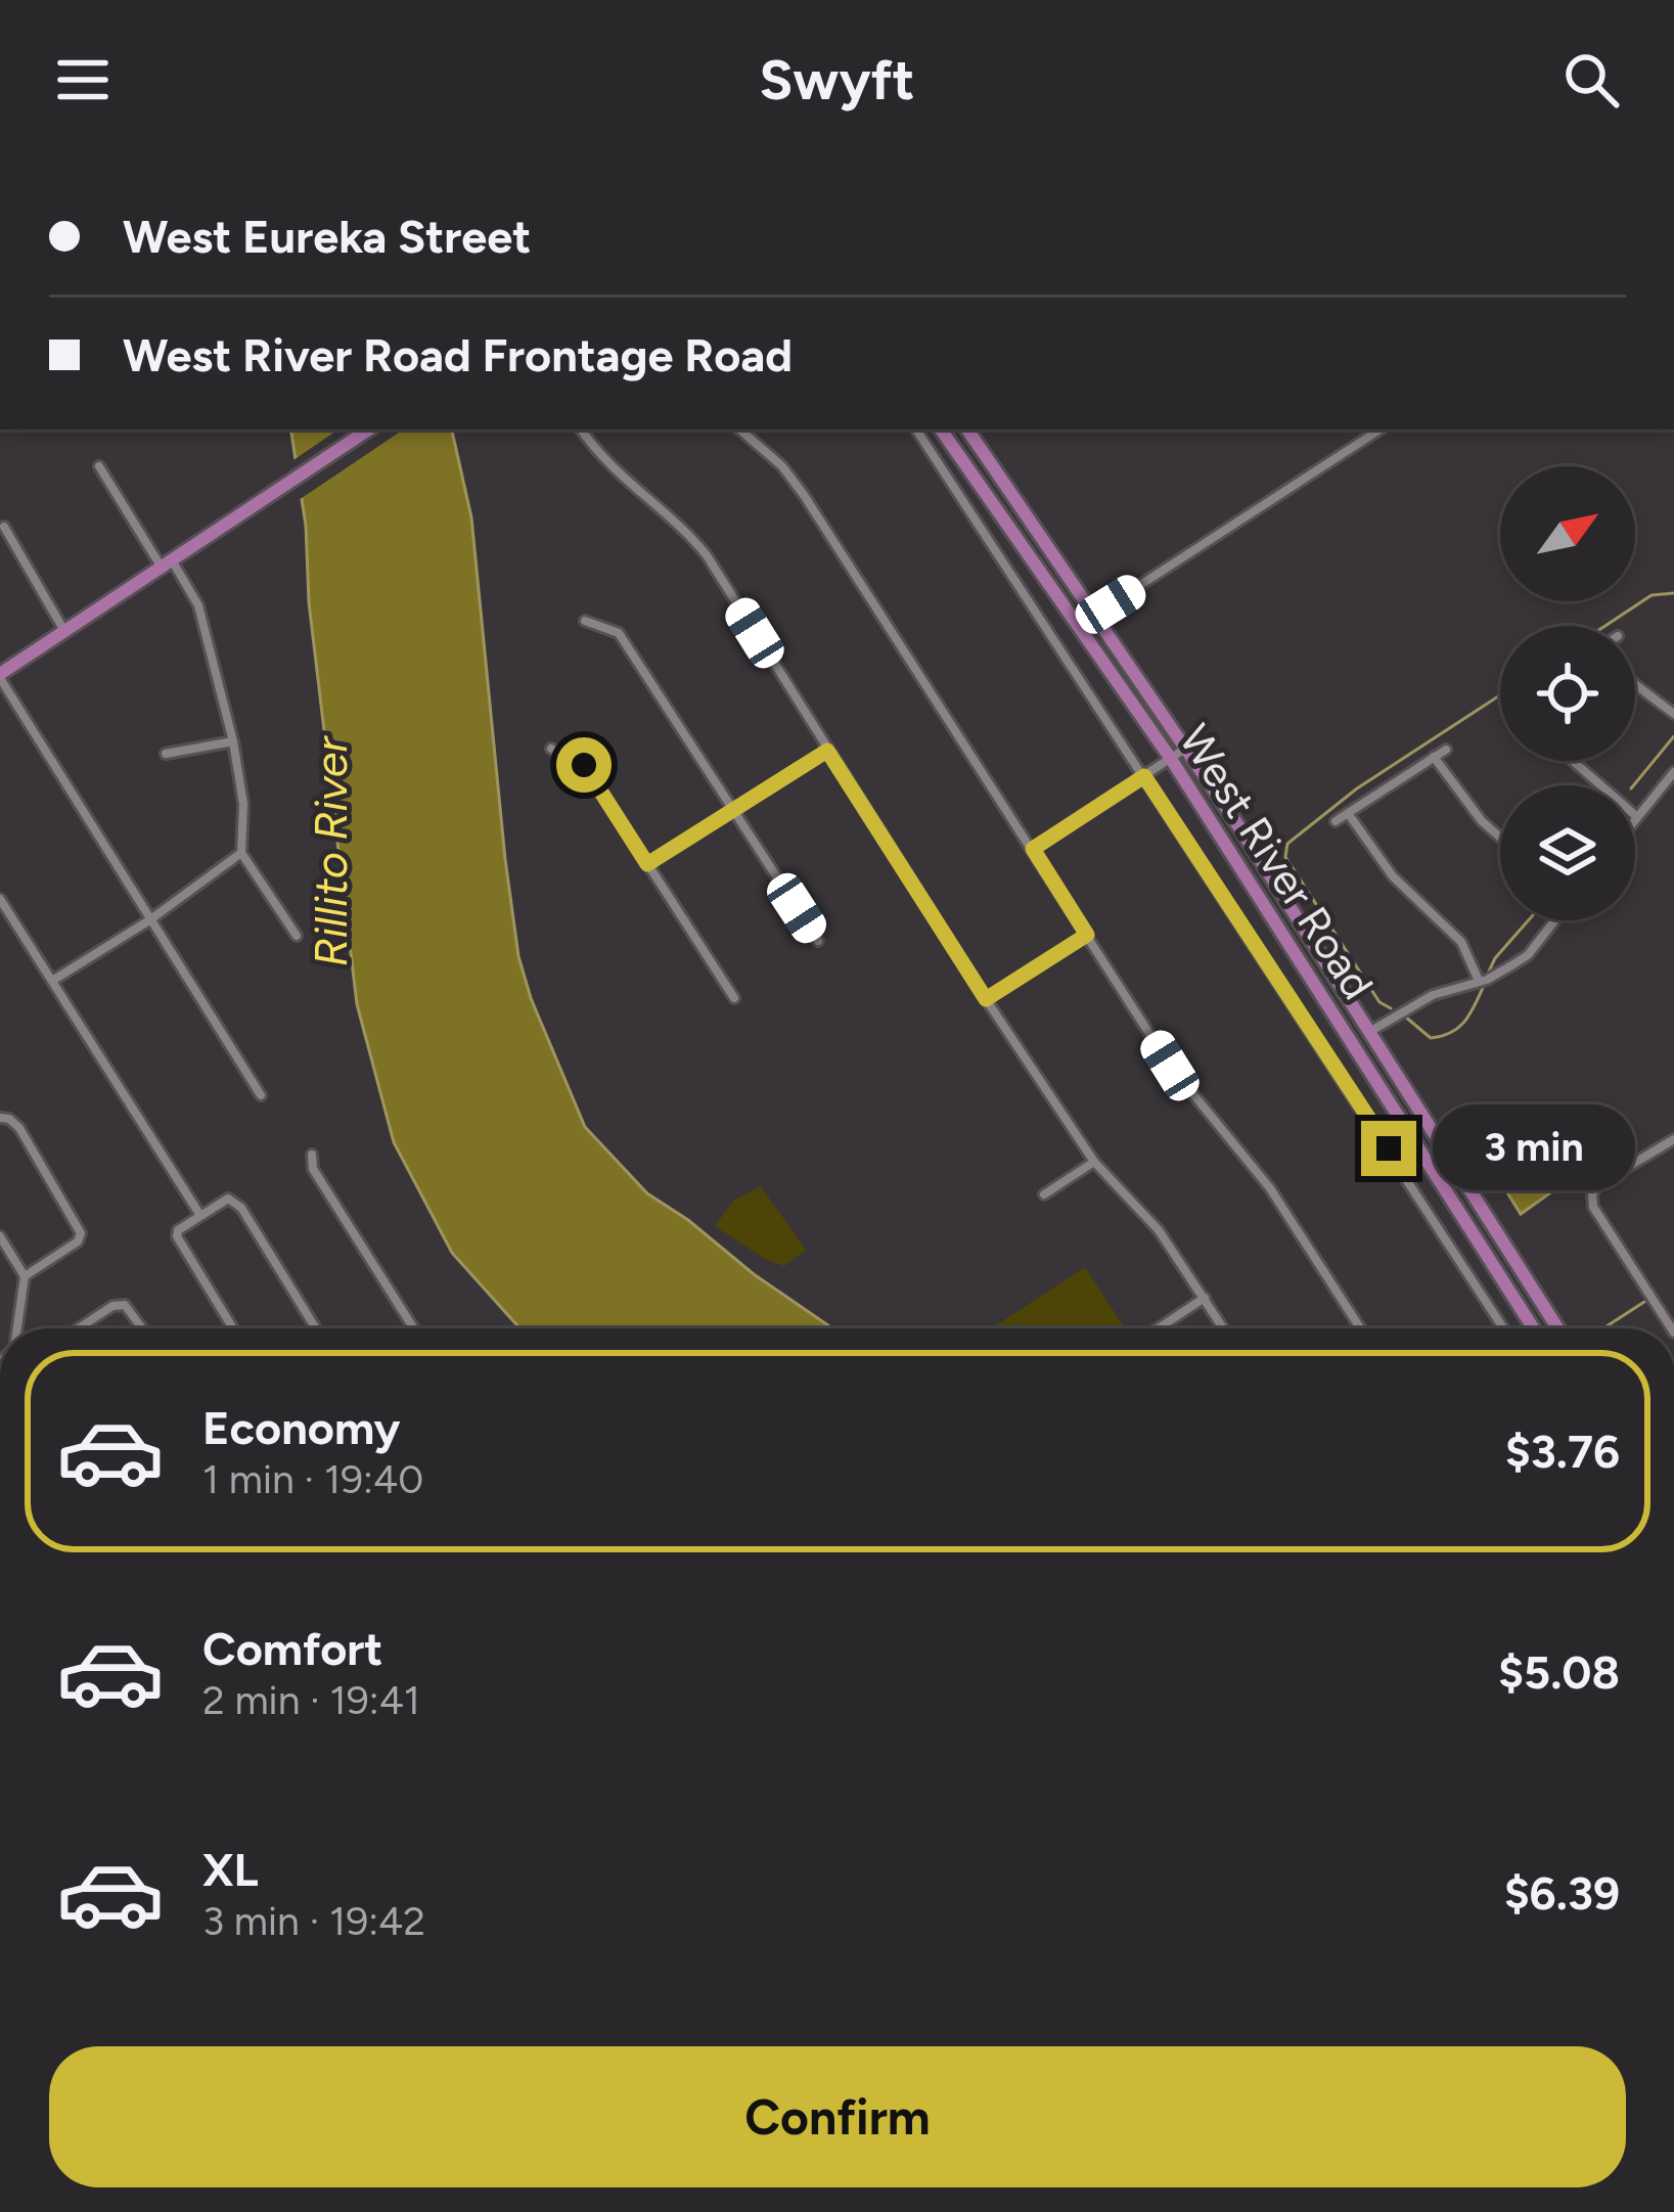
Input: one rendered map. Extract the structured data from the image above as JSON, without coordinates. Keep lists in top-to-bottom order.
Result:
{
  "streets": {
    "main road": ["West River Road"]
  },
  "water": ["Rillito River"],
  "north": "top right",
  "page": {
    "header": "Swyft",
    "banner": ["West Eureka Street", "West River Road Frontage Road"],
    "bubble": "3 min",
    "list": [
      {
        "name": "Economy",
        "note": "1 min · 19:40",
        "value": "$3.76"
      },
      {
        "name": "Comfort",
        "note": "2 min · 19:41",
        "value": "$5.08"
      },
      {
        "name": "XL",
        "note": "3 min · 19:42",
        "value": "$6.39"
      }
    ],
    "buttons": "Confirm"
  }
}
